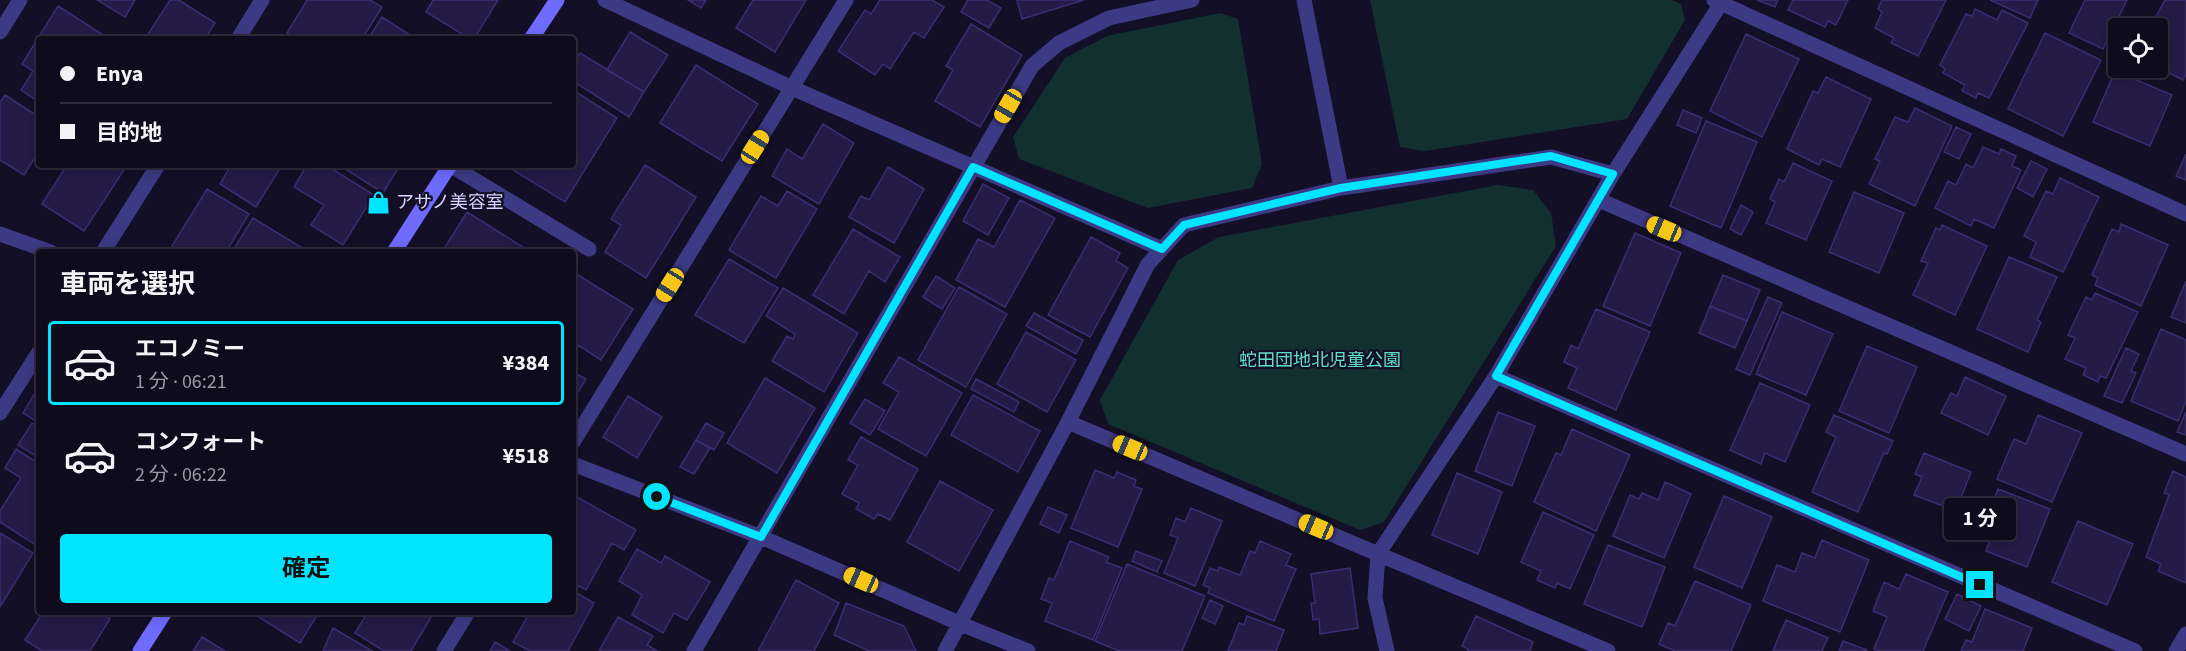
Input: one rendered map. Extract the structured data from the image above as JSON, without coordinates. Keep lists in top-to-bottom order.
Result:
{
  "parks": ["蛇田団地北児童公園"],
  "places": {
    "shop": ["アサノ美容室"]
  },
  "page": {
    "banner": ["Enya", "目的地"],
    "heading": "車両を選択",
    "list": [
      {
        "name": "エコノミー",
        "note": "1 分 · 06:21",
        "value": "¥384"
      },
      {
        "name": "コンフォート",
        "note": "2 分 · 06:22",
        "value": "¥518"
      }
    ],
    "bubble": "1 分",
    "buttons": "確定"
  }
}
